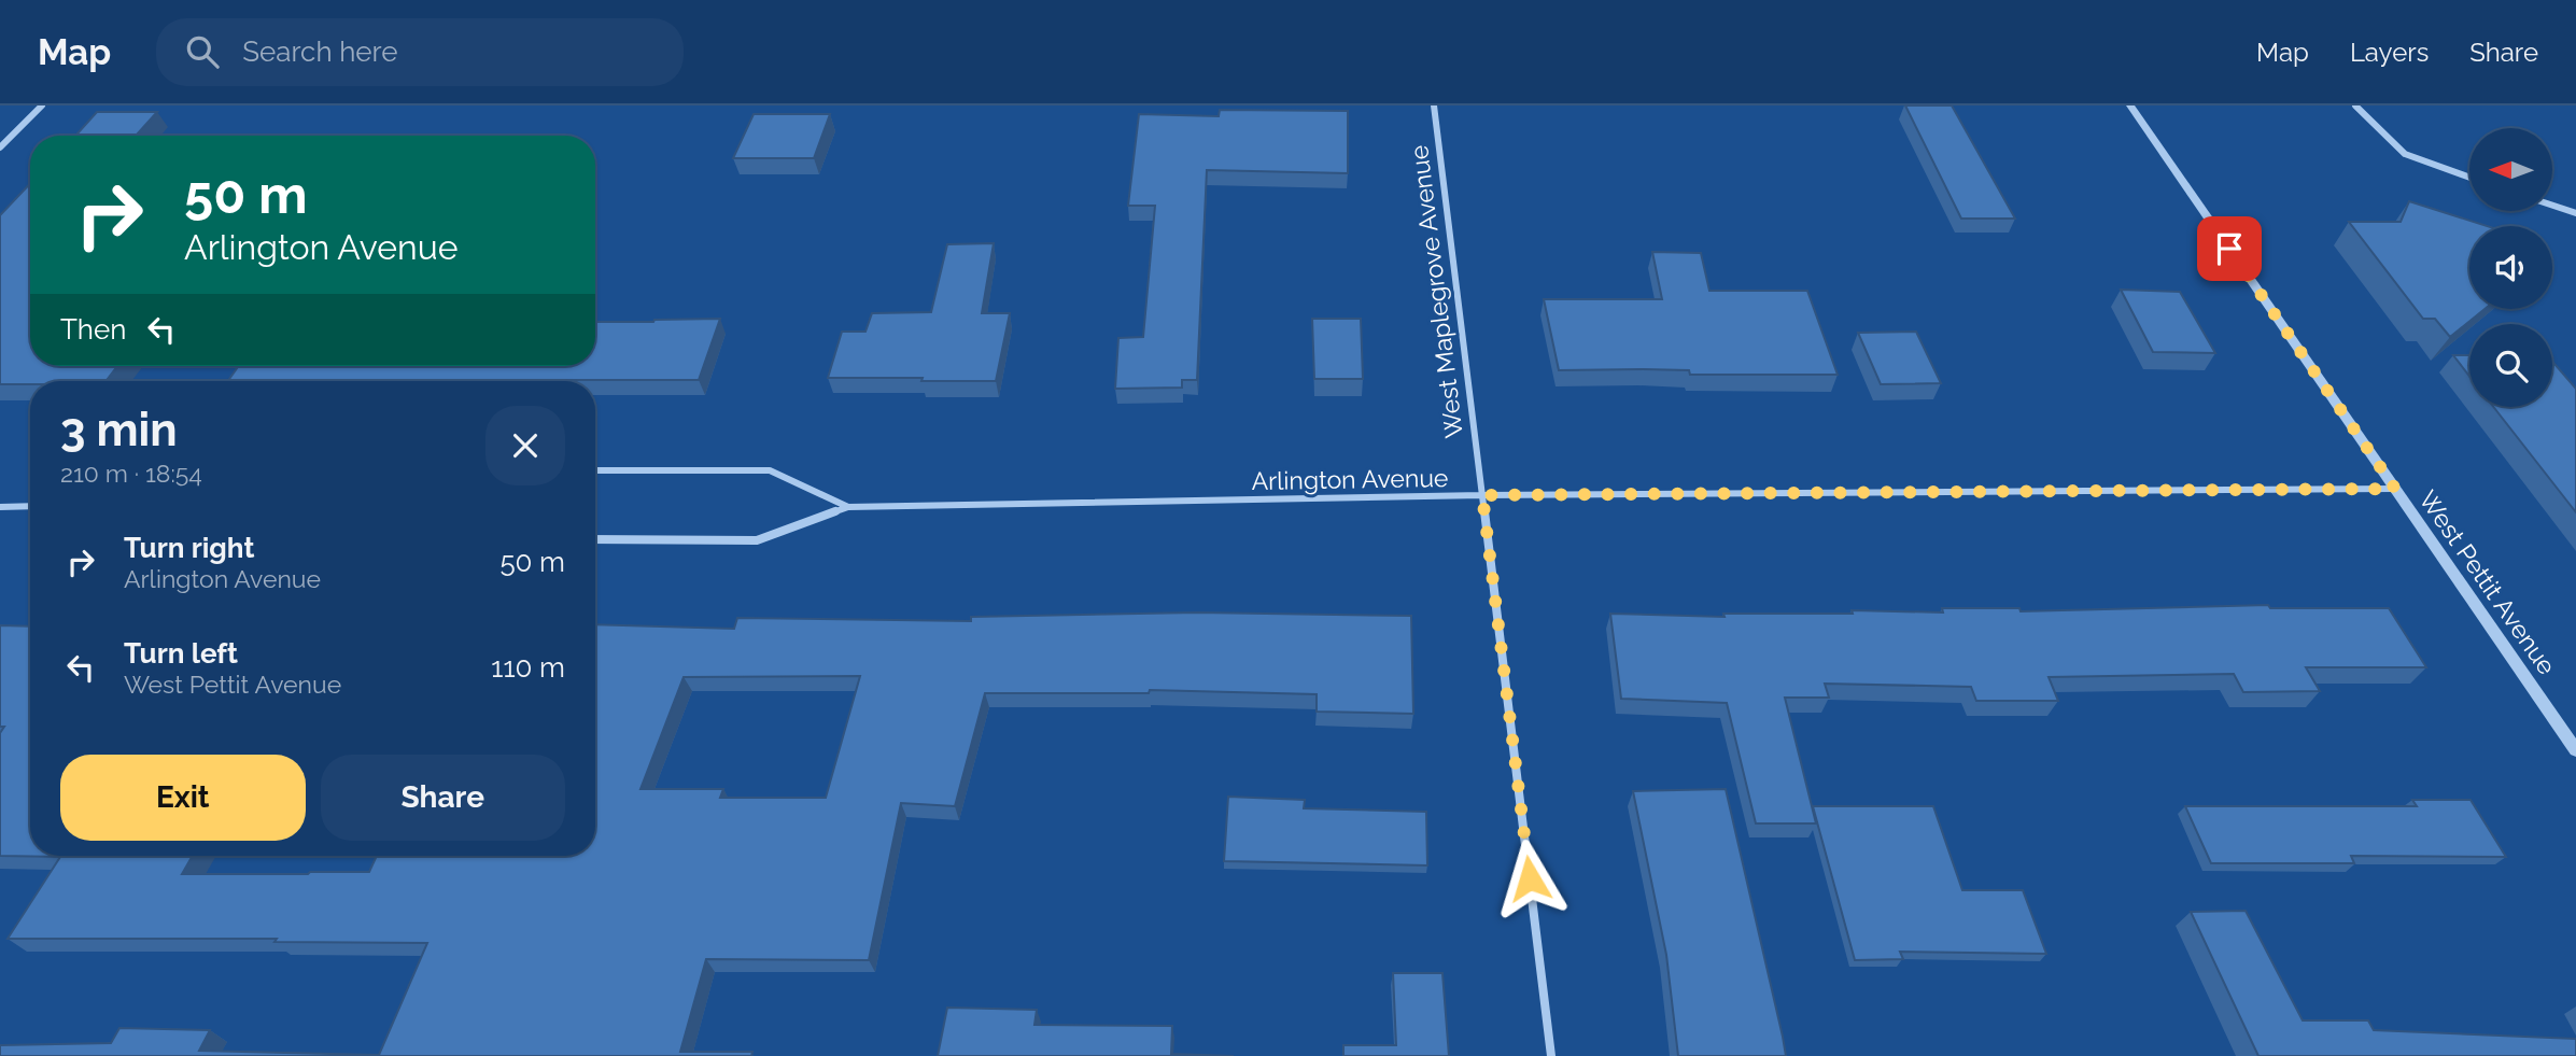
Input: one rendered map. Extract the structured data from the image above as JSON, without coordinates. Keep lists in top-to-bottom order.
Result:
{
  "streets": {
    "street": ["West Maplegrove Avenue", "Arlington Avenue", "West Pettit Avenue"]
  },
  "crossings": [
    ["West Maplegrove Avenue", "Arlington Avenue"],
    ["Arlington Avenue", "West Pettit Avenue"]
  ],
  "north": "left",
  "page": {
    "header": "Map",
    "search": "Search here",
    "nav": ["Map", "Layers", "Share"],
    "turn": ["50 m", "Arlington Avenue"],
    "then": "Then",
    "heading": ["3 min", "210 m · 18:54"],
    "list": [
      {
        "name": "Turn right",
        "note": "Arlington Avenue",
        "value": "50 m"
      },
      {
        "name": "Turn left",
        "note": "West Pettit Avenue",
        "value": "110 m"
      }
    ],
    "buttons": ["Exit", "Share"]
  }
}
